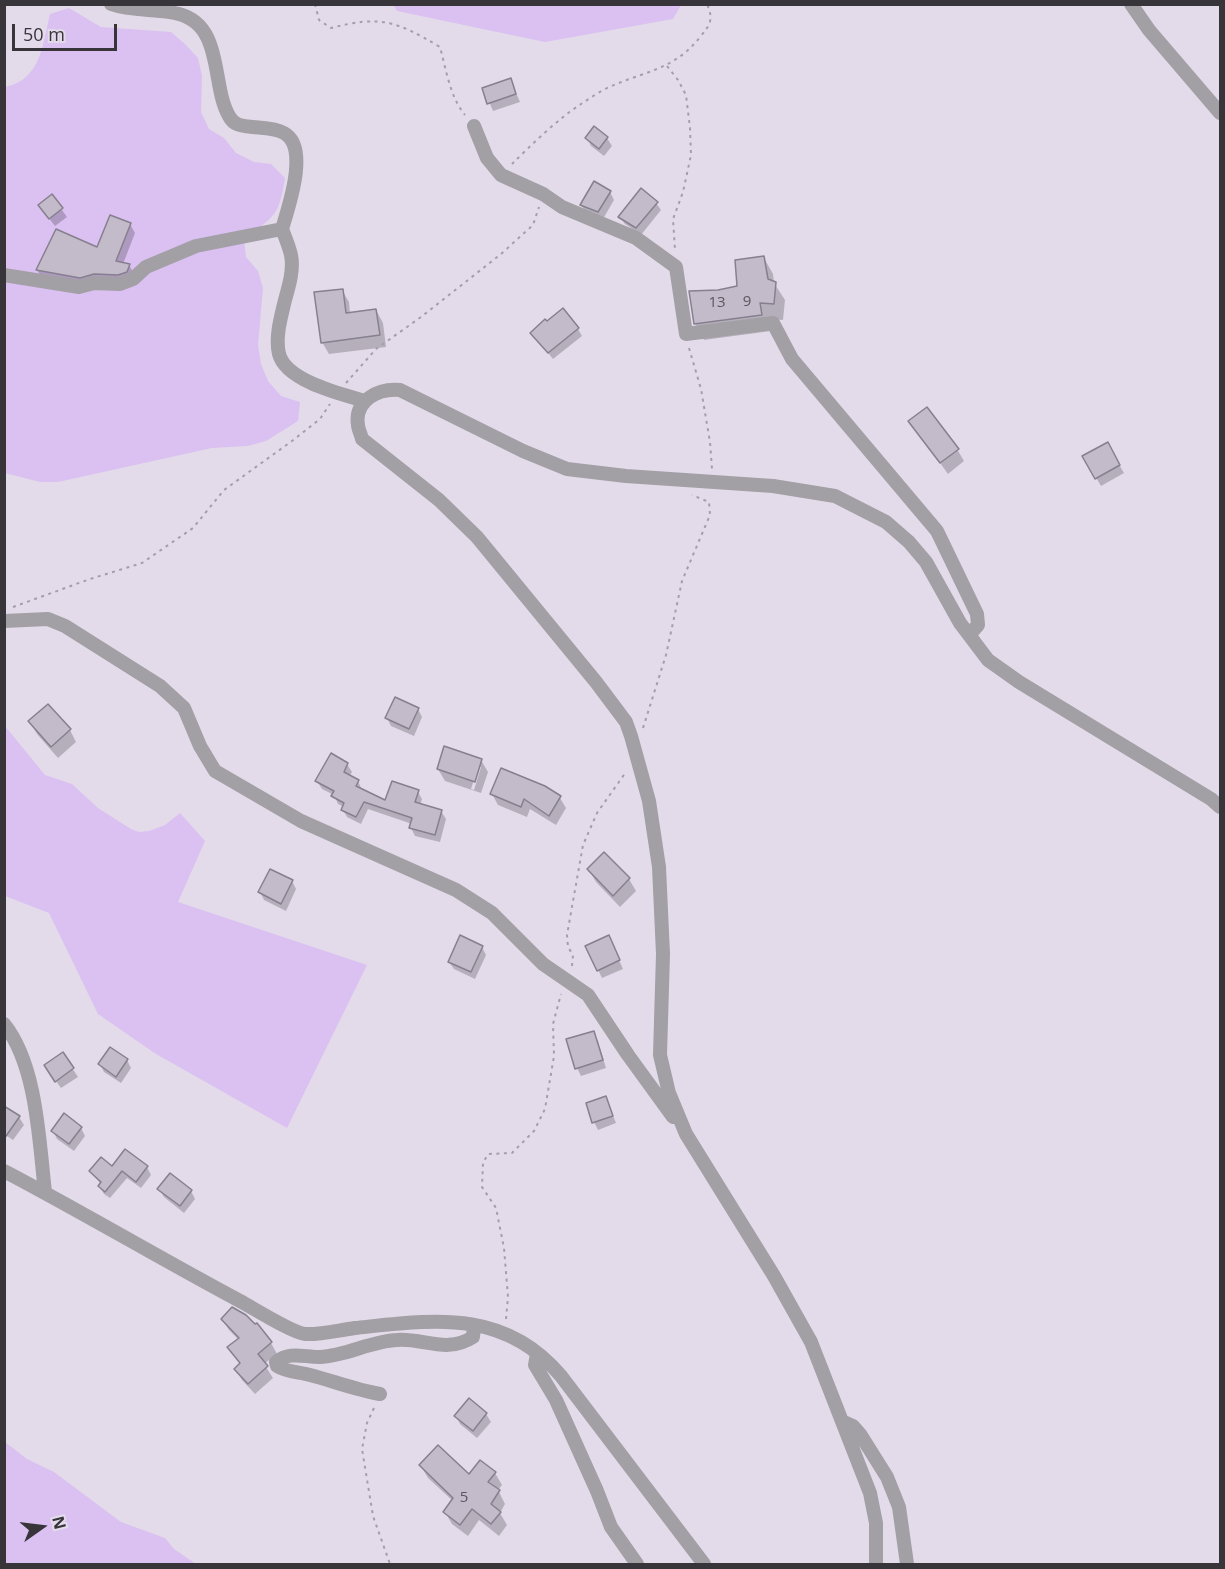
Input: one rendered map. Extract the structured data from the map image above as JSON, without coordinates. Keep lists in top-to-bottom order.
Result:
{
  "house_numbers": ["9", "13", "5"],
  "scale_bar": "50 m",
  "north": "right"
}
